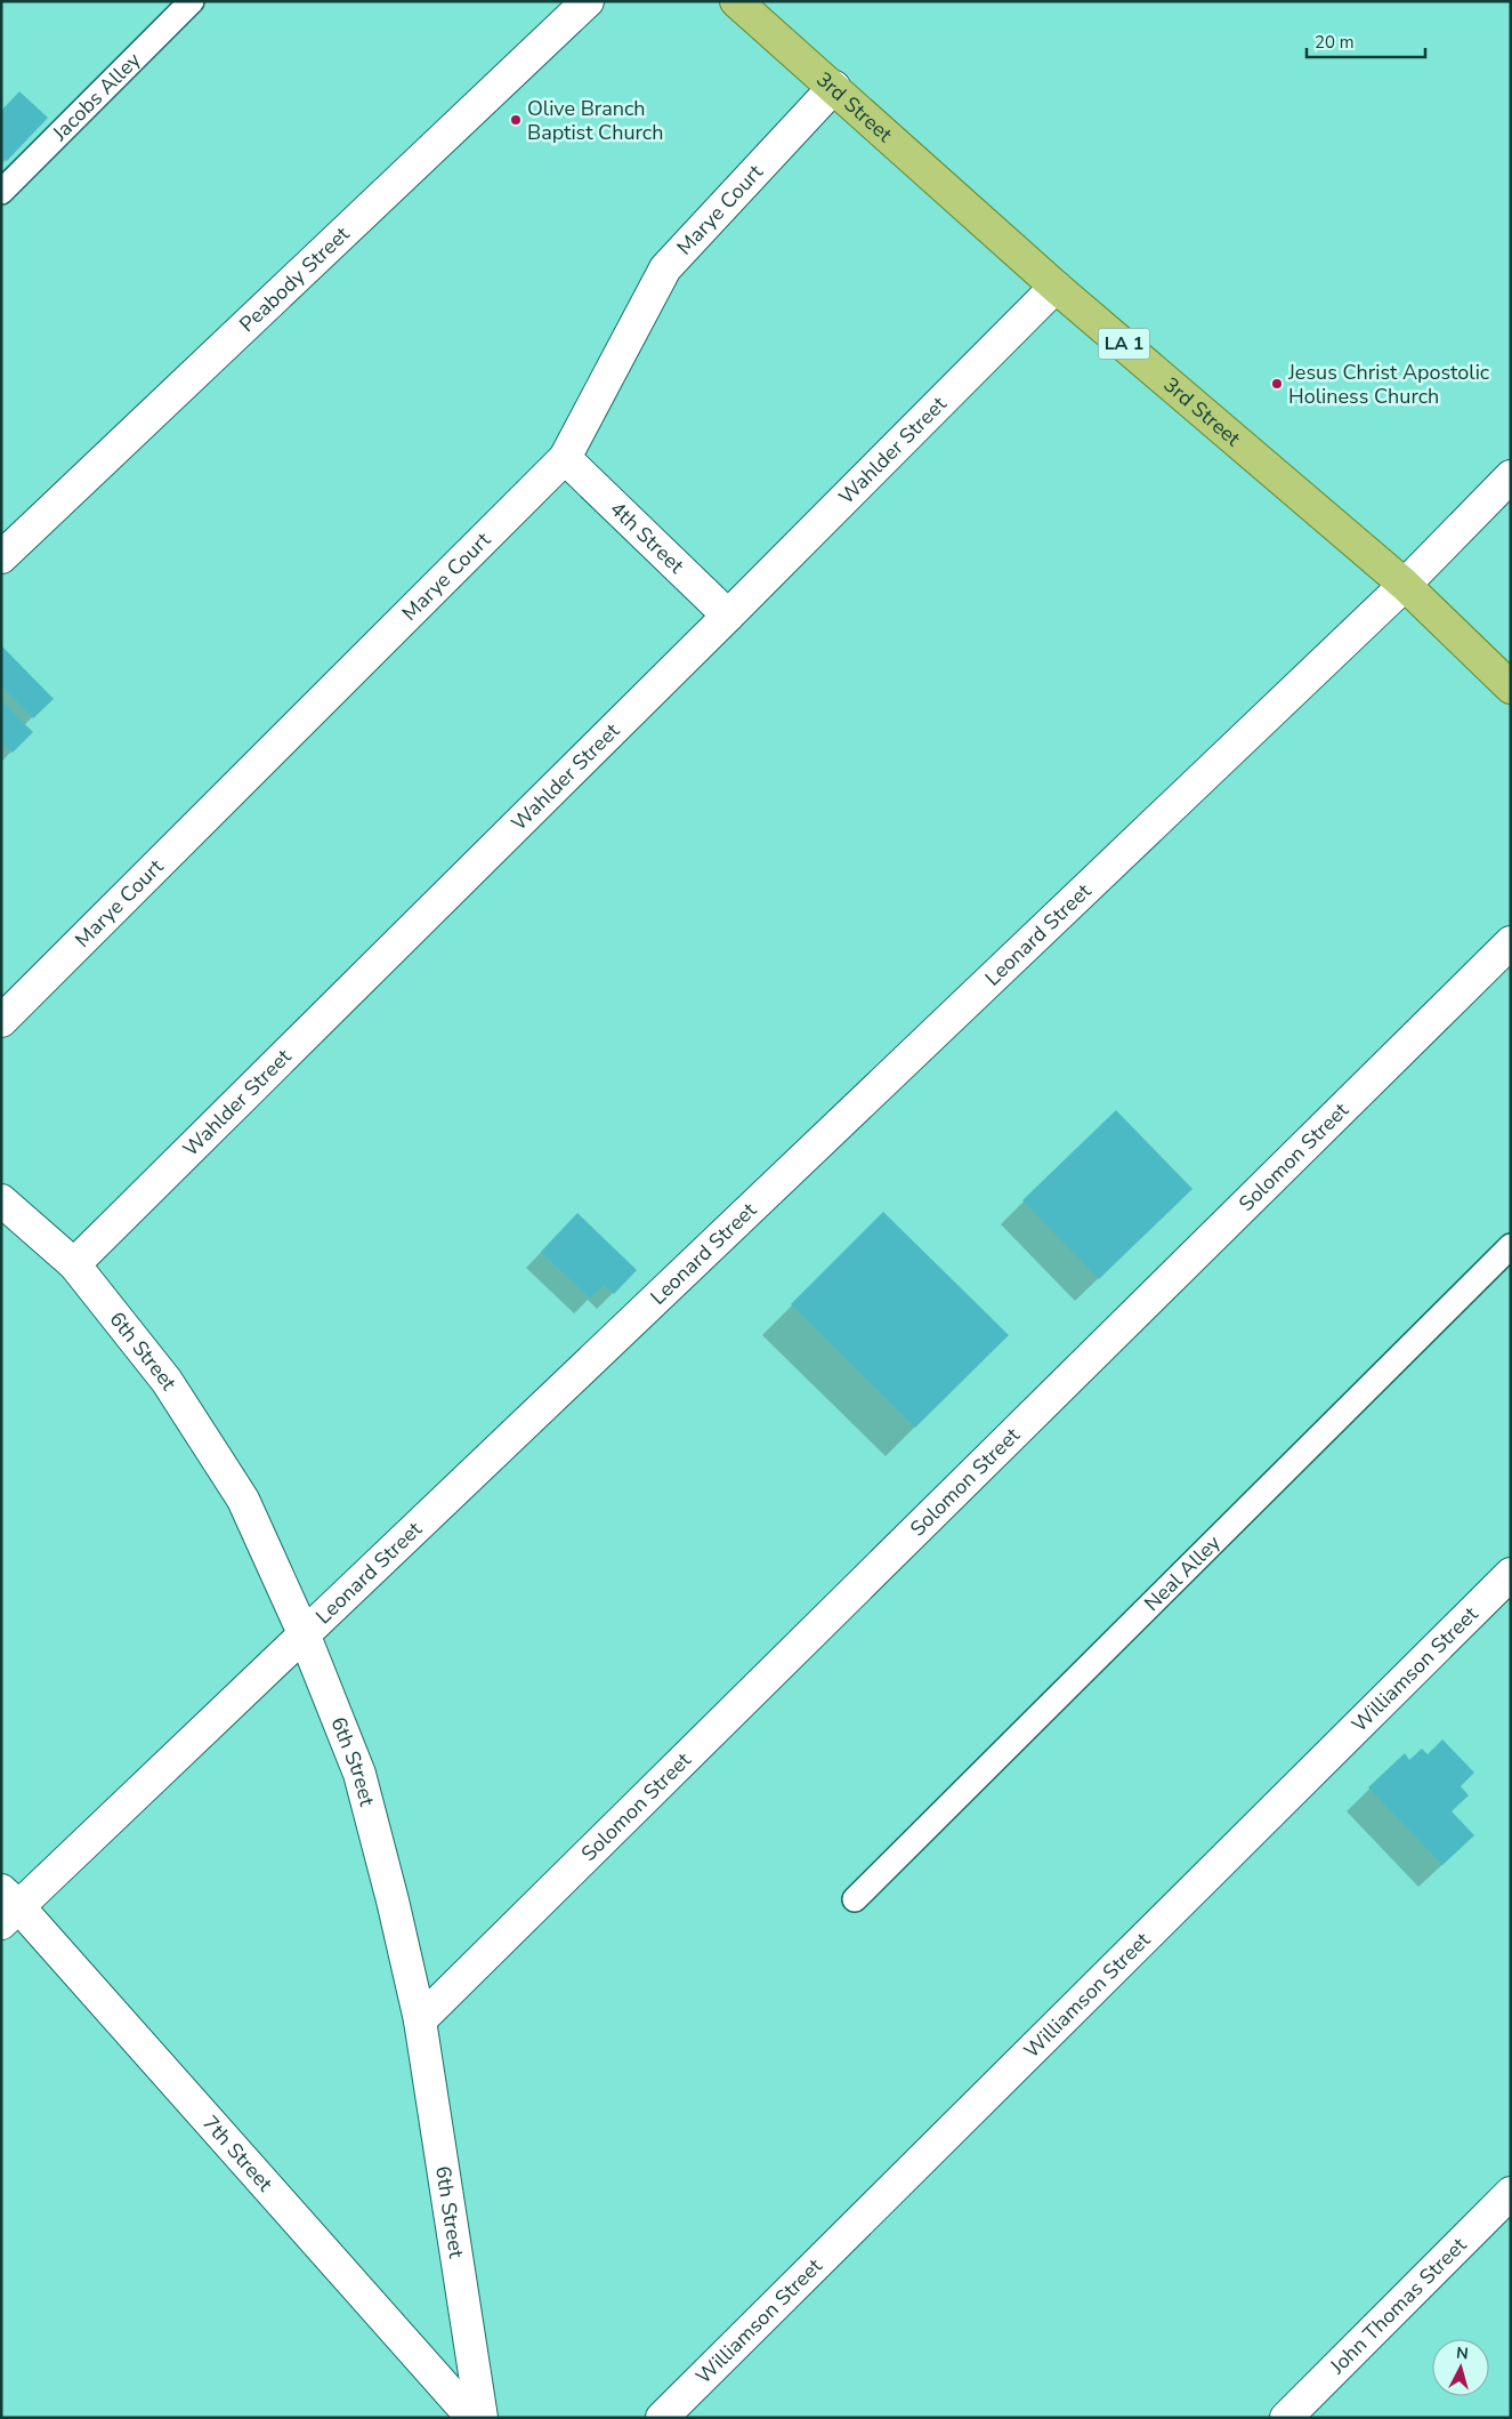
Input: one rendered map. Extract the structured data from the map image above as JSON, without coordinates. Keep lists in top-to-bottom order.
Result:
{
  "streets": {
    "main road": ["3rd Street", "LA 1"],
    "street": [
      "Marye Court",
      "Peabody Street",
      "Wahlder Street",
      "4th Street",
      "Leonard Street",
      "Solomon Street",
      "6th Street",
      "Williamson Street",
      "7th Street",
      "John Thomas Street"
    ],
    "lane": ["Jacobs Alley", "Neal Alley"]
  },
  "crossings": [
    ["3rd Street", "Marye Court"],
    ["3rd Street", "Wahlder Street"],
    ["3rd Street", "Leonard Street"],
    ["Marye Court", "4th Street"],
    ["Wahlder Street", "4th Street"],
    ["Wahlder Street", "6th Street"],
    ["Leonard Street", "6th Street"],
    ["Leonard Street", "7th Street"],
    ["Solomon Street", "6th Street"]
  ],
  "places": ["Olive Branch Baptist Church", "Jesus Christ Apostolic Holiness Church"],
  "scale_bar": "20 m",
  "north": "top"
}
